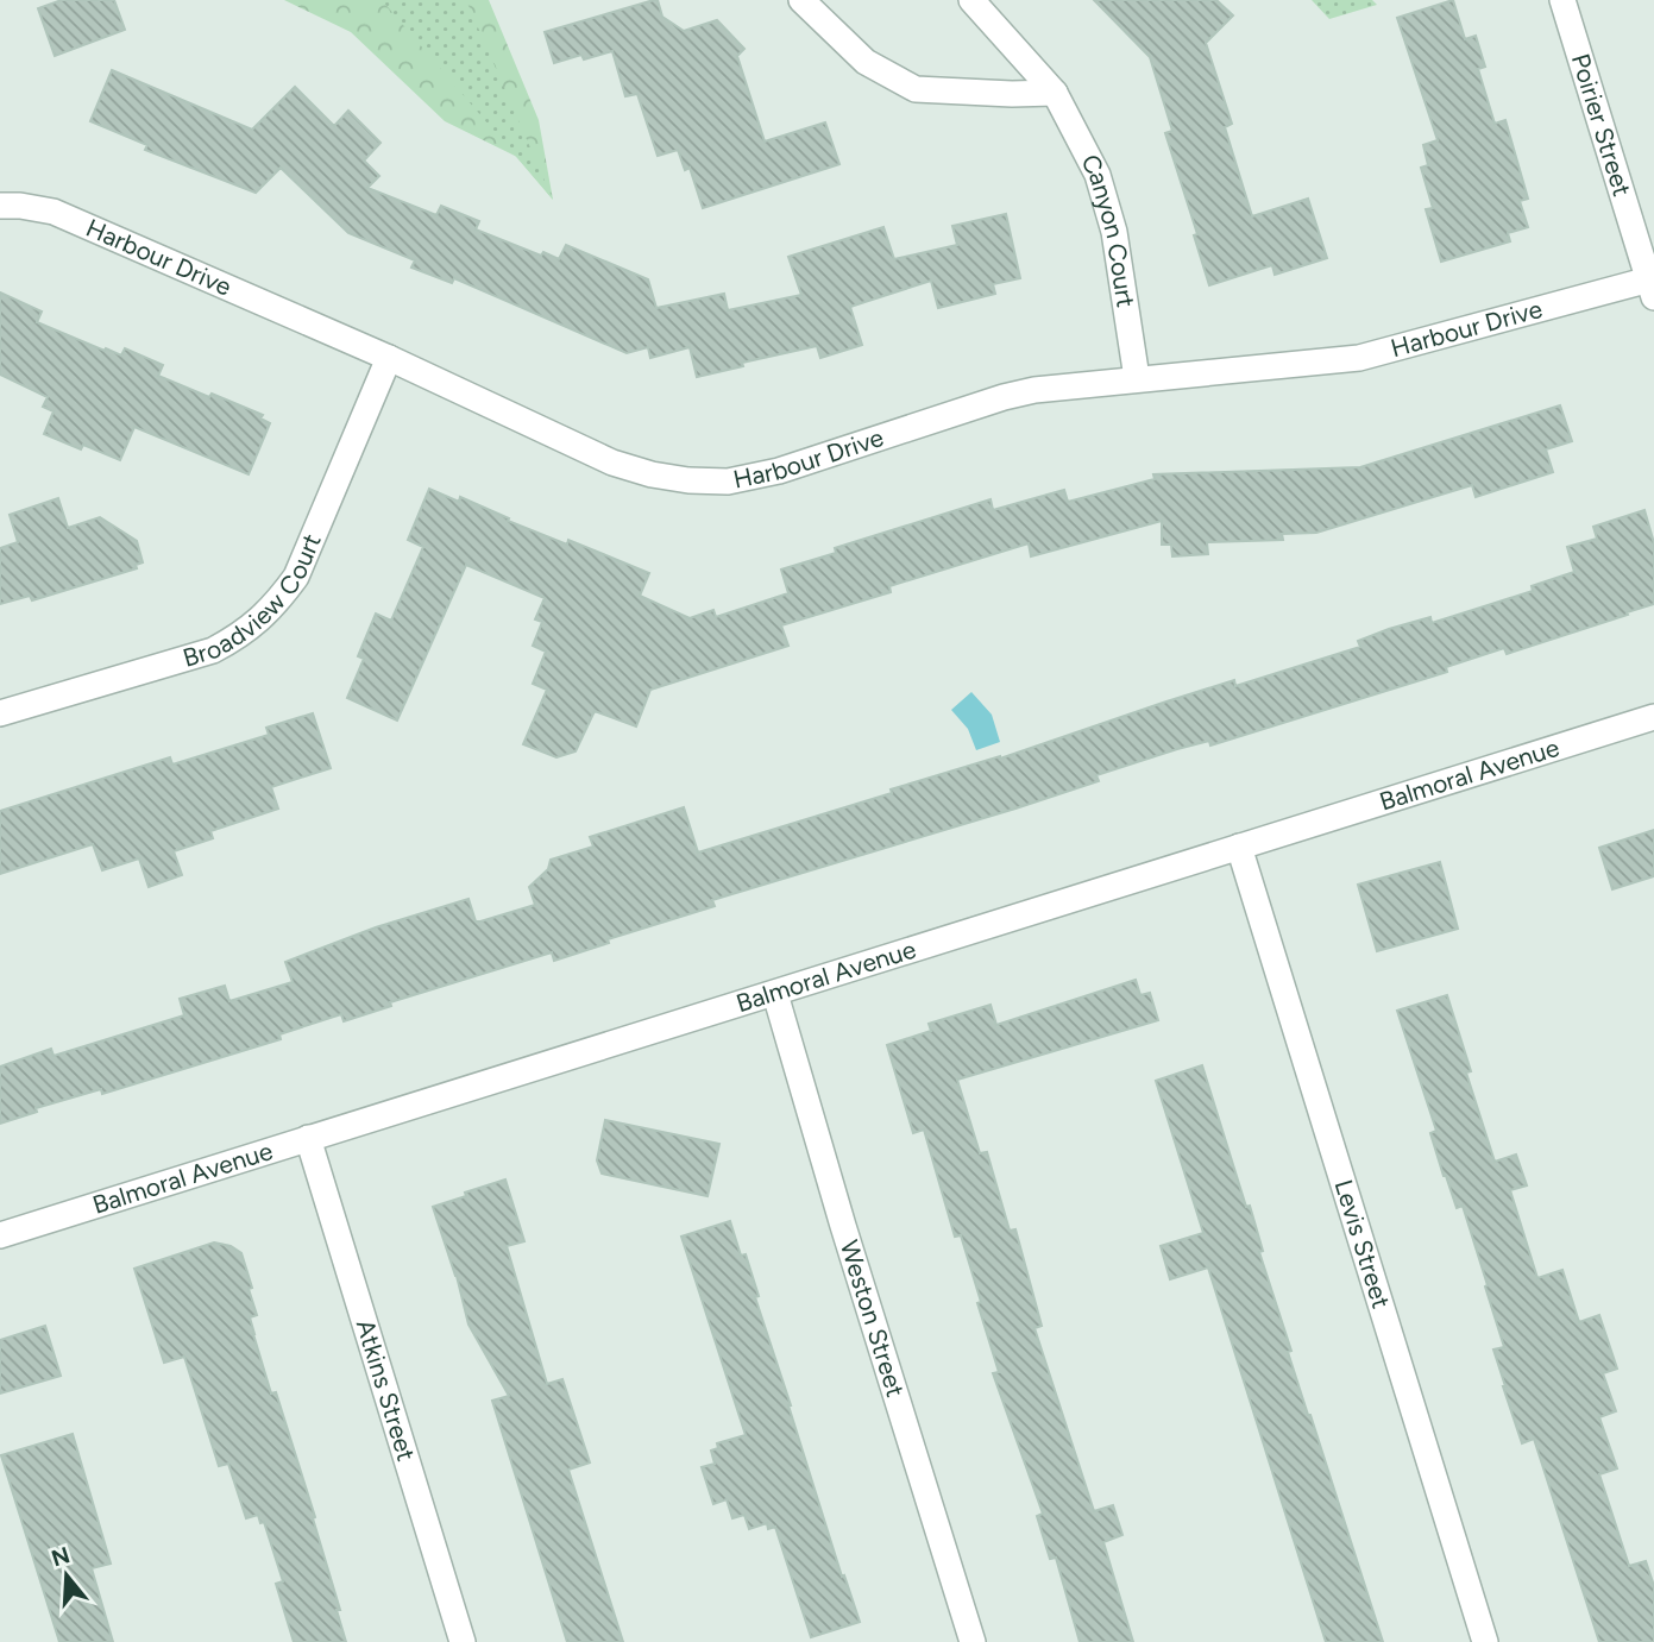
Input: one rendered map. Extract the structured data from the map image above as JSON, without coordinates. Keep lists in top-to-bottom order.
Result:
{
  "streets": {
    "street": [
      "Poirier Street",
      "Canyon Court",
      "Harbour Drive",
      "Broadview Court",
      "Balmoral Avenue",
      "Levis Street",
      "Weston Street",
      "Atkins Street"
    ]
  },
  "crossings": [
    ["Poirier Street", "Harbour Drive"],
    ["Canyon Court", "Harbour Drive"],
    ["Harbour Drive", "Broadview Court"],
    ["Balmoral Avenue", "Levis Street"],
    ["Balmoral Avenue", "Weston Street"],
    ["Balmoral Avenue", "Atkins Street"]
  ],
  "north": "top"
}
